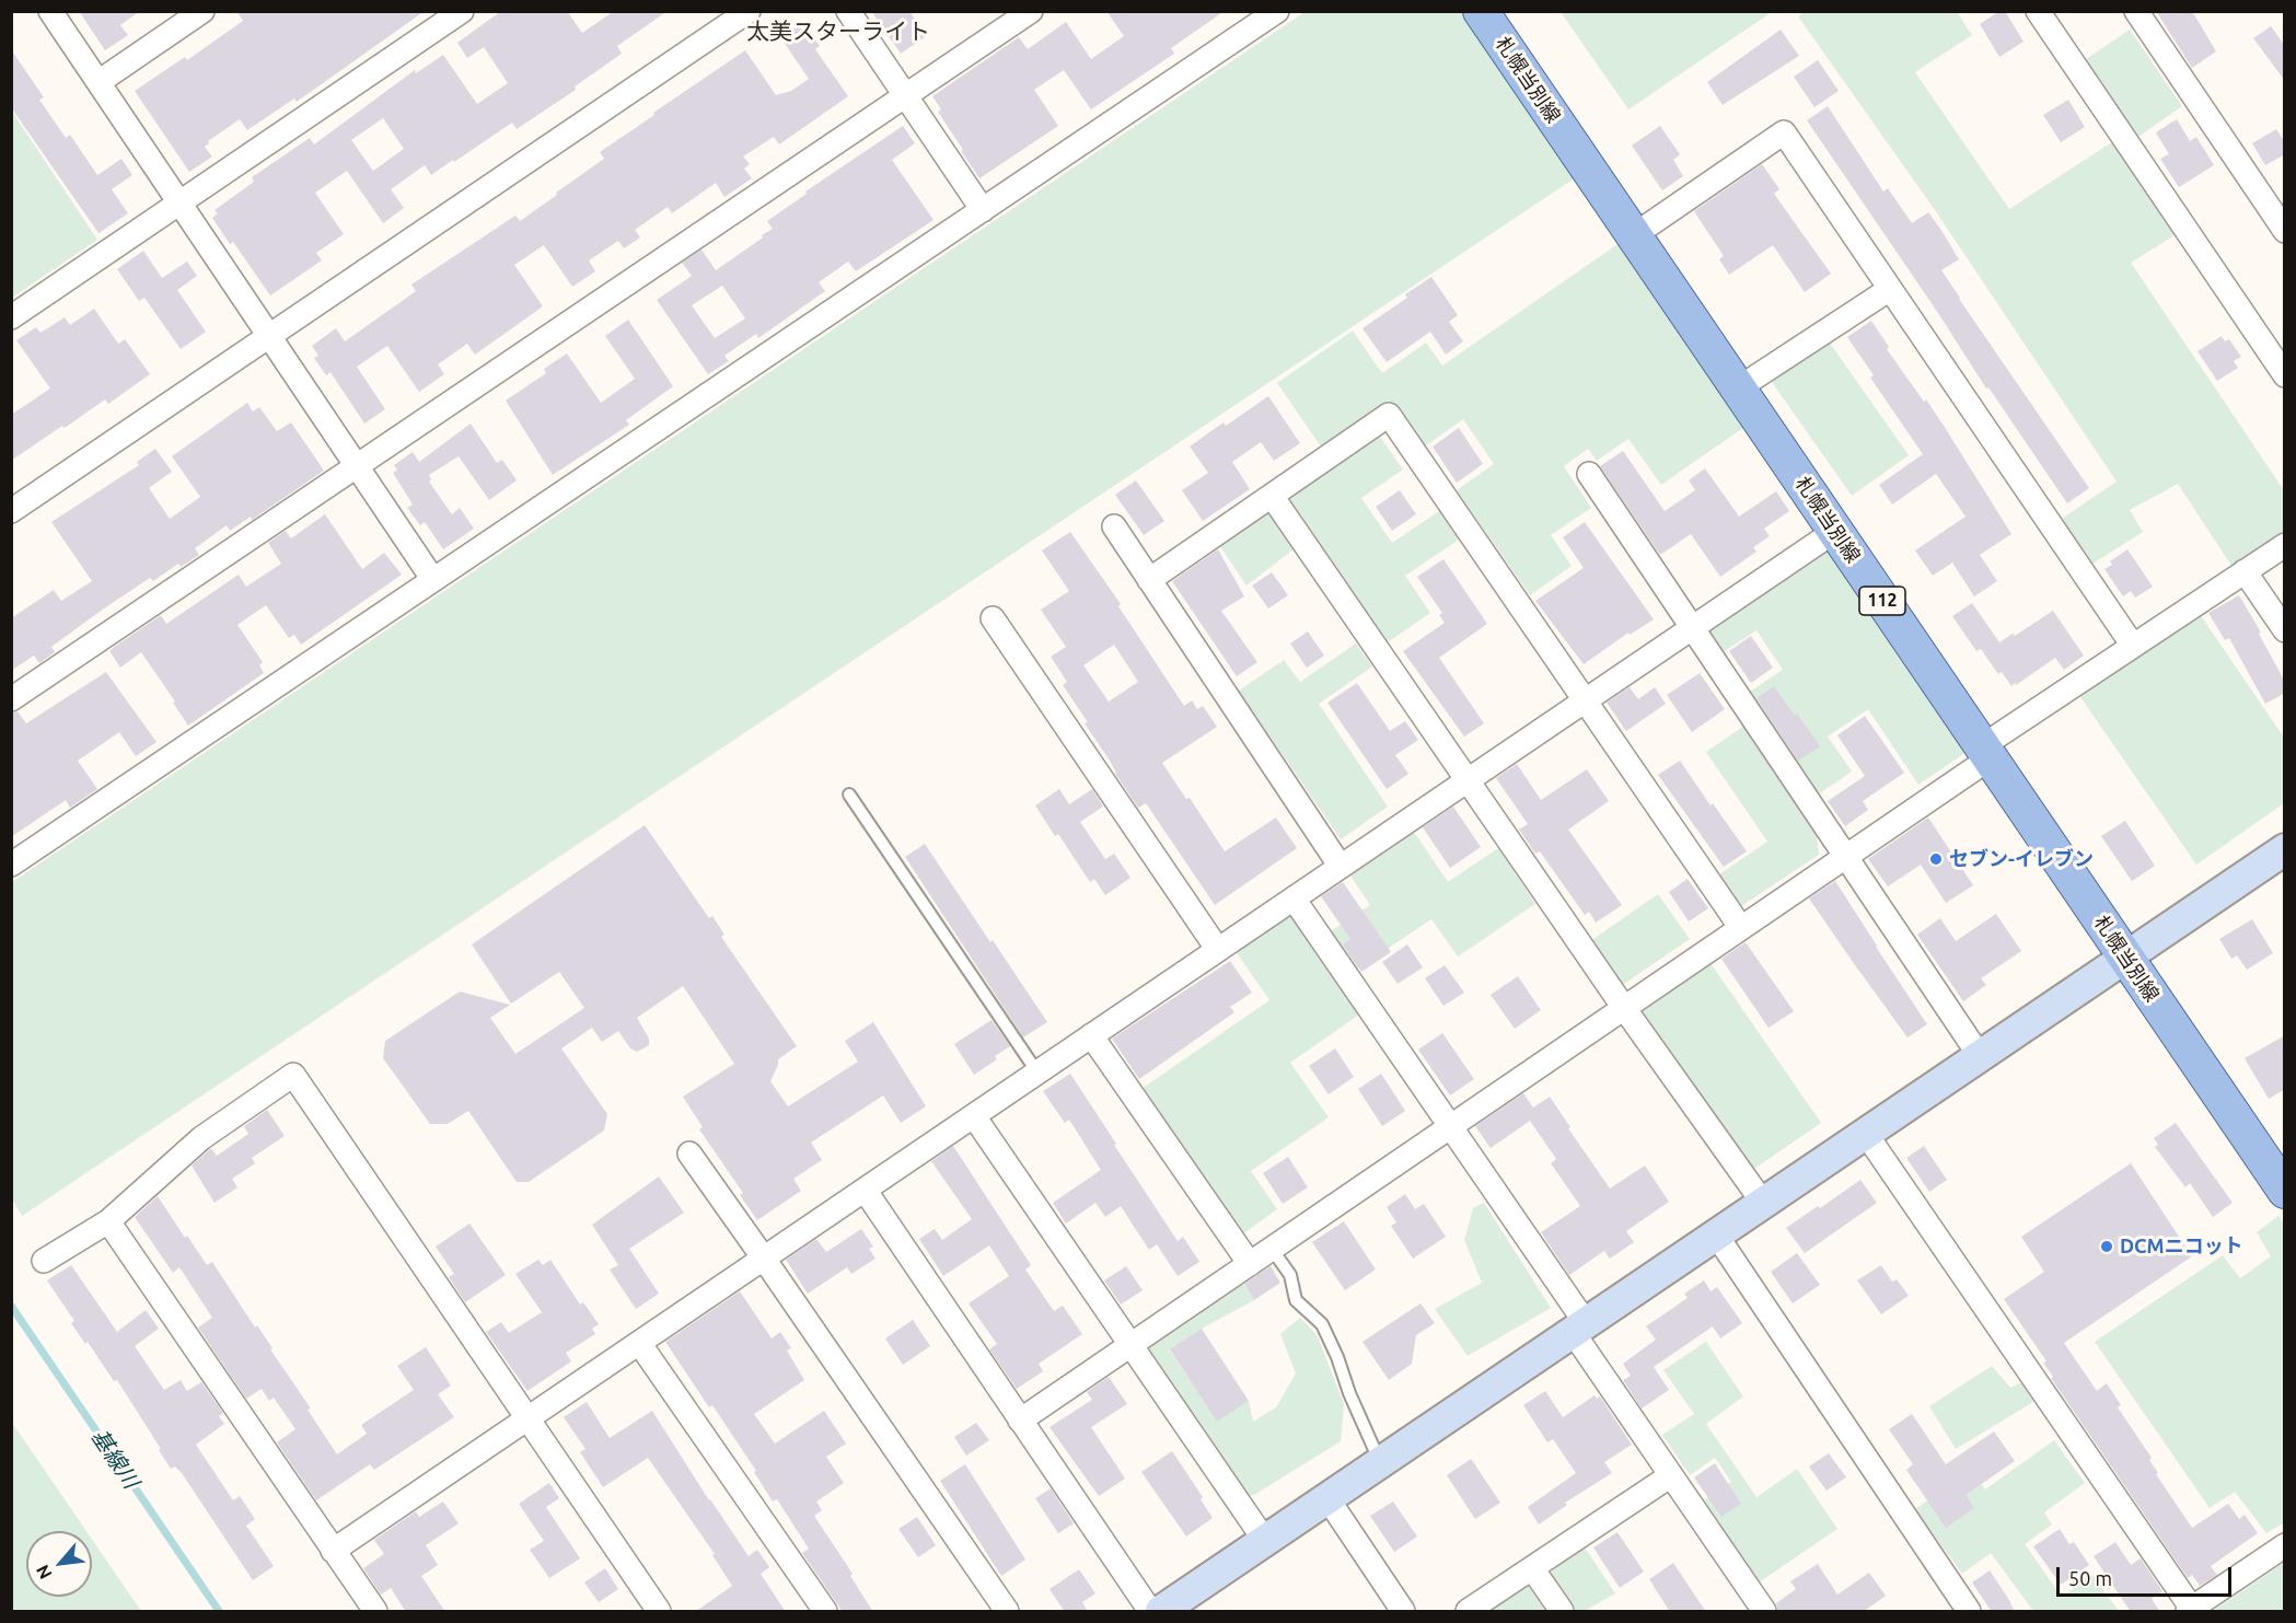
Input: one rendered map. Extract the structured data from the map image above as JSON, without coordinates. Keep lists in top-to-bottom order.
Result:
{
  "streets": {
    "main road": ["札幌当別線", "112"]
  },
  "districts": ["太美スターライト"],
  "water": ["基線川"],
  "places": ["セブン-イレブン", "DCMニコット"],
  "scale_bar": "50 m",
  "north": "bottom left"
}
